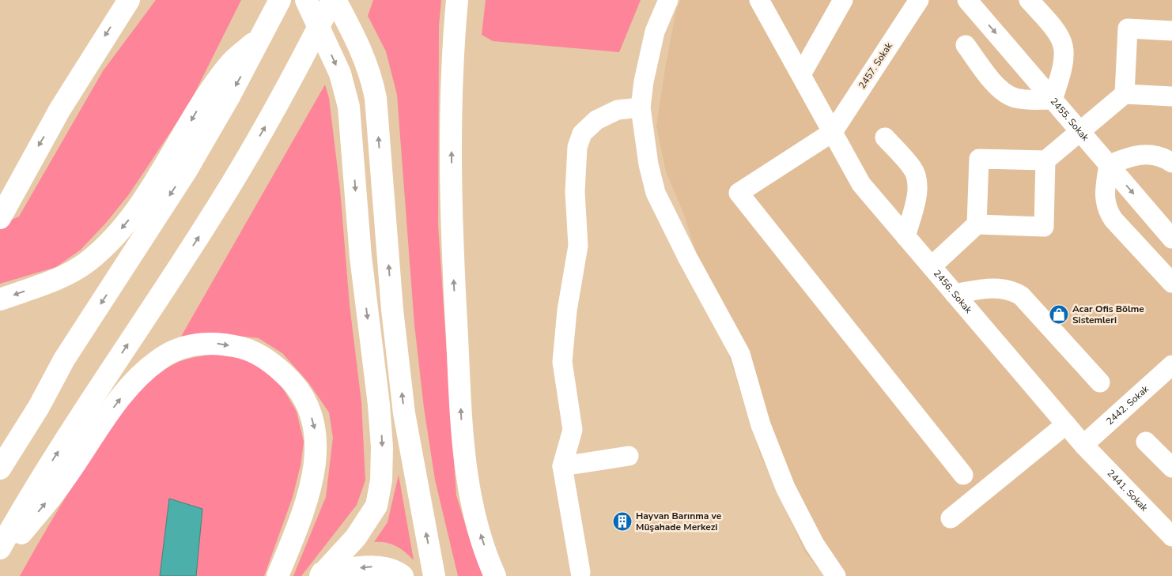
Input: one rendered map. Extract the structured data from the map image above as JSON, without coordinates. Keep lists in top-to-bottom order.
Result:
{
  "streets": {
    "street": [
      "2457. Sokak",
      "2455. Sokak",
      "2456. Sokak",
      "2442. Sokak",
      "2441. Sokak"
    ]
  },
  "crossings": [
    ["2457. Sokak", "2456. Sokak"],
    ["2456. Sokak", "2442. Sokak"],
    ["2456. Sokak", "2441. Sokak"],
    ["2442. Sokak", "2441. Sokak"]
  ],
  "places": {
    "shop": ["Acar Ofis Bölme Sistemleri"],
    "building": ["Hayvan Barınma ve Müşahade Merkezi"]
  }
}
